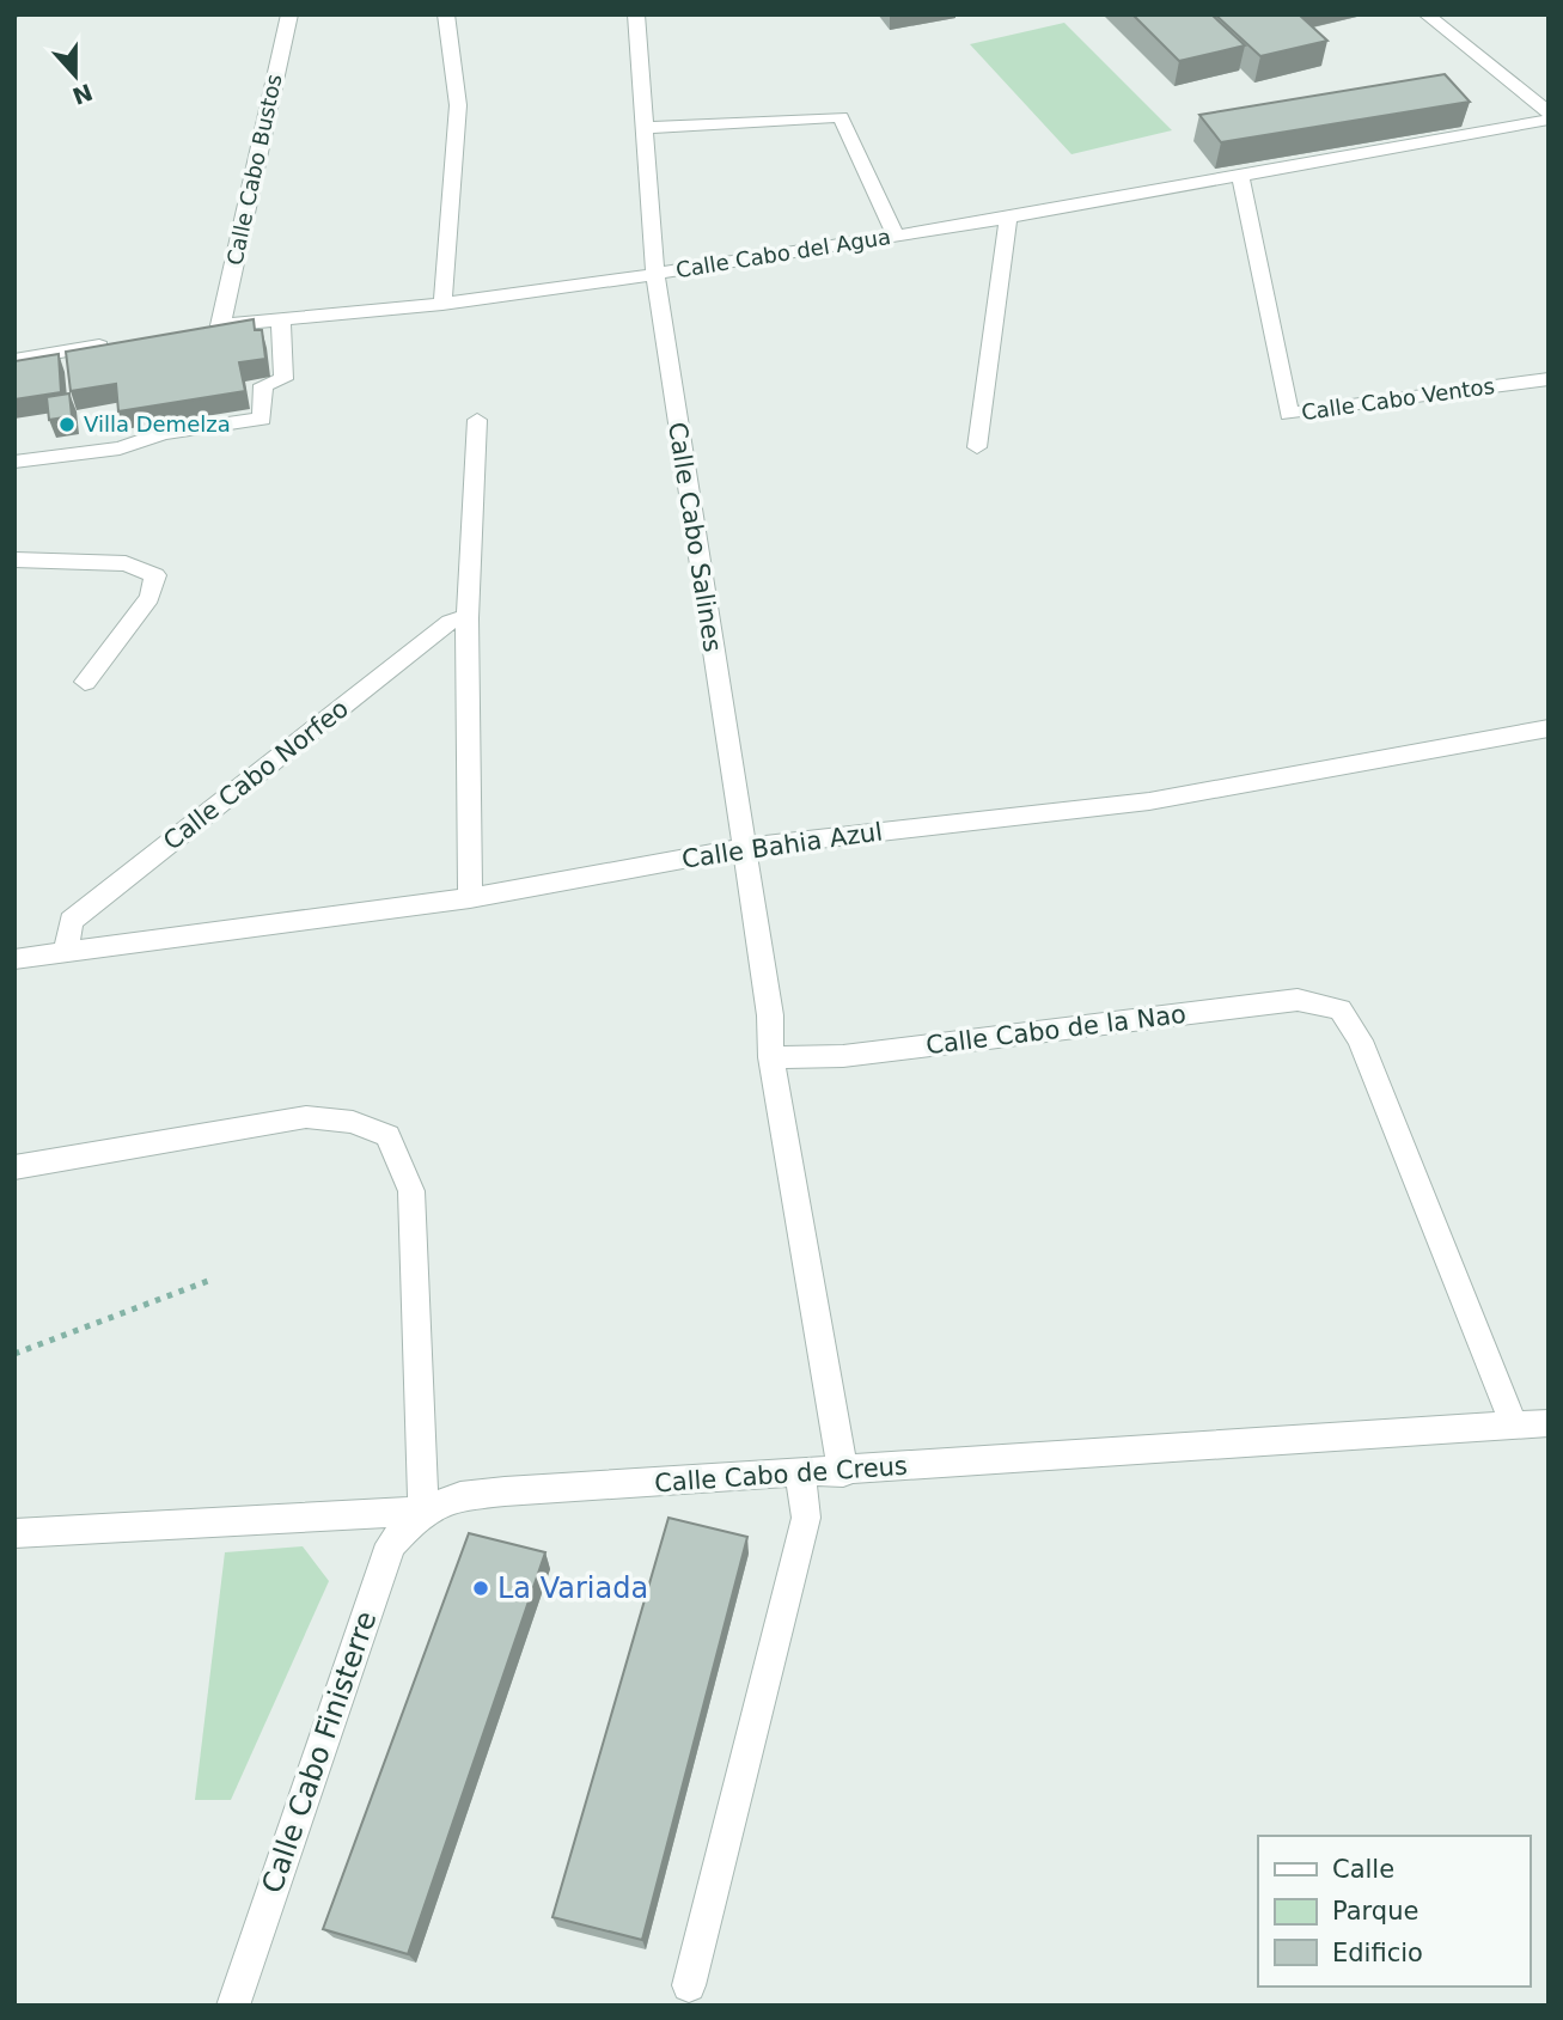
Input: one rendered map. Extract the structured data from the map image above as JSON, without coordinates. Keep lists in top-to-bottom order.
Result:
{
  "streets": {
    "street": [
      "Calle Cabo Bustos",
      "Calle Cabo del Agua",
      "Calle Cabo Ventos",
      "Calle Cabo Salines",
      "Calle Cabo Norfeo",
      "Calle Bahia Azul",
      "Calle Cabo de la Nao",
      "Calle Cabo de Creus",
      "Calle Cabo Finisterre"
    ]
  },
  "crossings": [
    ["Calle Cabo Bustos", "Calle Cabo del Agua"],
    ["Calle Cabo del Agua", "Calle Cabo Ventos"],
    ["Calle Cabo del Agua", "Calle Cabo Salines"],
    ["Calle Cabo Salines", "Calle Bahia Azul"],
    ["Calle Cabo Salines", "Calle Cabo de la Nao"],
    ["Calle Cabo Salines", "Calle Cabo de Creus"],
    ["Calle Cabo Norfeo", "Calle Bahia Azul"],
    ["Calle Cabo de la Nao", "Calle Cabo de Creus"],
    ["Calle Cabo de Creus", "Calle Cabo Finisterre"]
  ],
  "places": ["Villa Demelza", "La Variada"],
  "legend": ["Calle", "Parque", "Edificio"],
  "north": "bottom"
}
